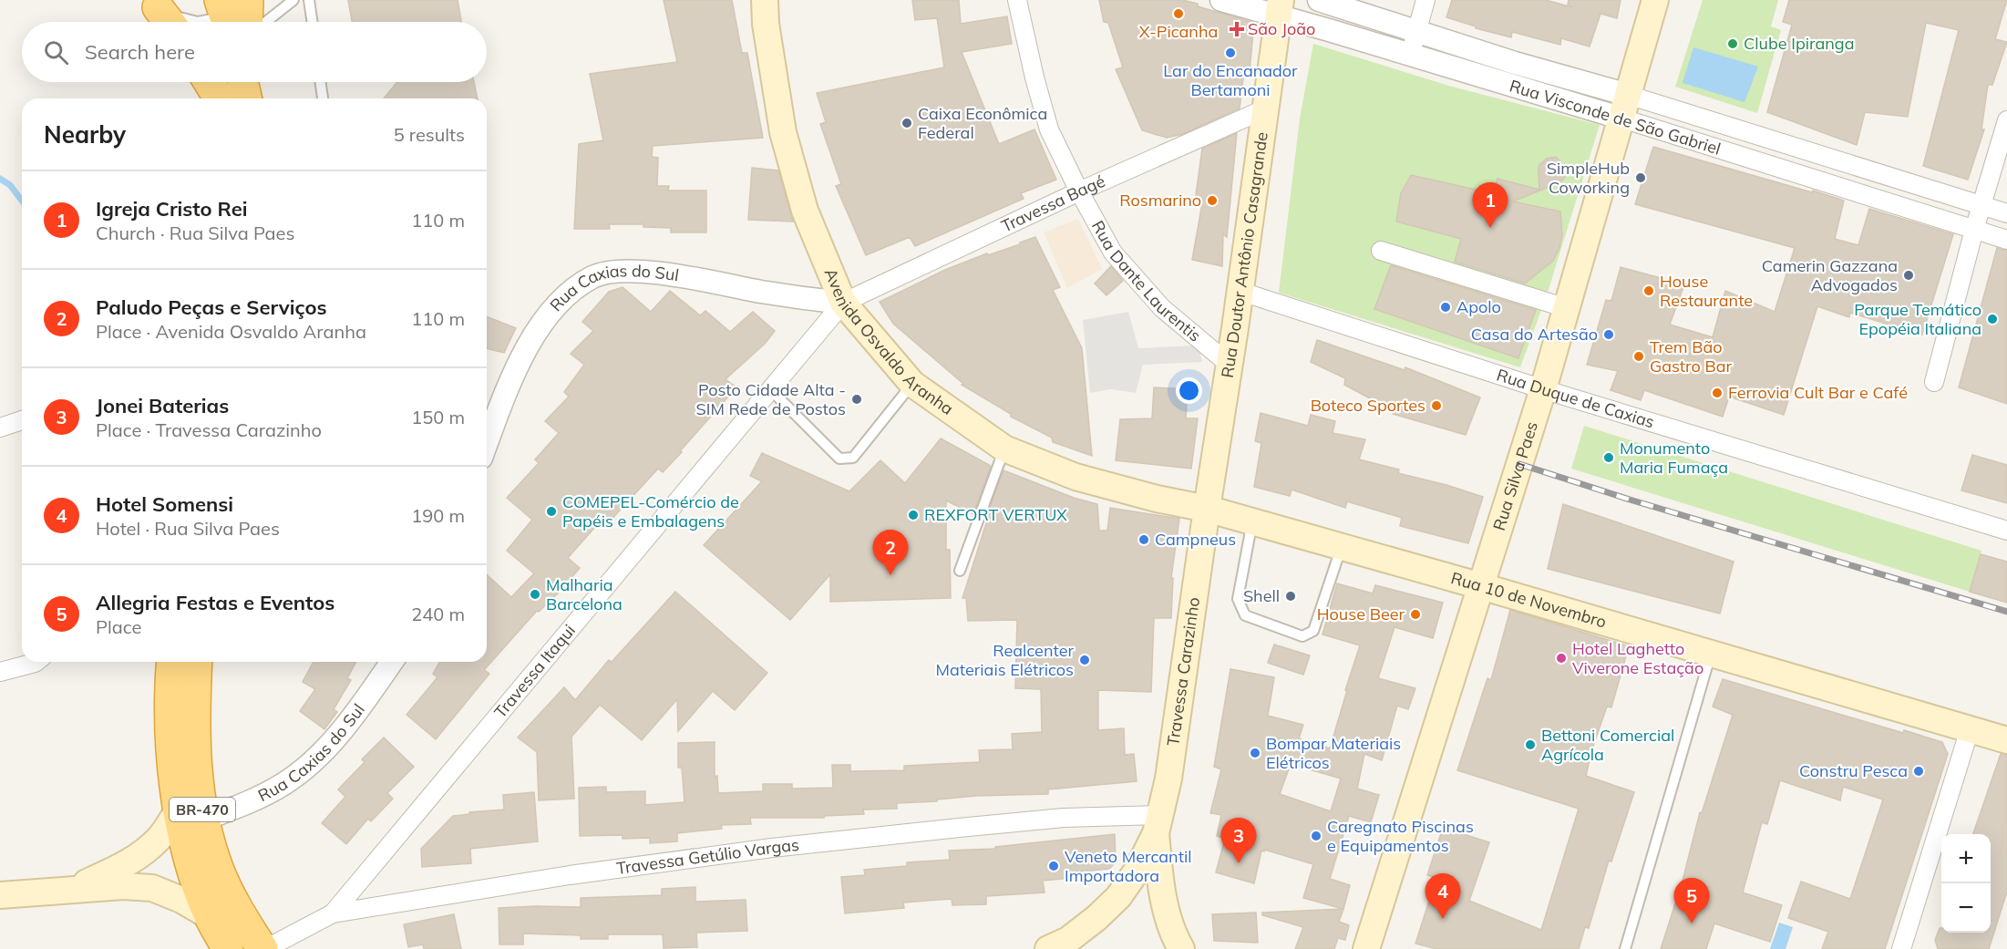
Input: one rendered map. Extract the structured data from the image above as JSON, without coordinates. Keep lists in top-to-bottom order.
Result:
{
  "streets": {
    "highway": ["BR-470"],
    "main road": [
      "Rua Doutor Antônio Casagrande",
      "Avenida Osvaldo Aranha",
      "Rua Silva Paes",
      "Rua 10 de Novembro",
      "Travessa Carazinho"
    ],
    "street": [
      "Rua Visconde de São Gabriel",
      "Travessa Bagé",
      "Rua Dante Laurentis",
      "Rua Caxias do Sul",
      "Rua Duque de Caxias",
      "Travessa Itaqui",
      "Travessa Getúlio Vargas"
    ]
  },
  "crossings": [
    ["Rua Visconde de São Gabriel", "Rua Doutor Antônio Casagrande"],
    ["Rua Visconde de São Gabriel", "Rua Silva Paes"],
    ["Travessa Bagé", "Rua Doutor Antônio Casagrande"],
    ["Travessa Bagé", "Rua Dante Laurentis"],
    ["Travessa Bagé", "Rua Caxias do Sul"],
    ["Travessa Bagé", "Avenida Osvaldo Aranha"],
    ["Travessa Bagé", "Travessa Itaqui"],
    ["Rua Doutor Antônio Casagrande", "Rua Dante Laurentis"],
    ["Rua Doutor Antônio Casagrande", "Avenida Osvaldo Aranha"],
    ["Rua Doutor Antônio Casagrande", "Rua Duque de Caxias"],
    ["Rua Doutor Antônio Casagrande", "Rua 10 de Novembro"],
    ["Rua Doutor Antônio Casagrande", "Travessa Carazinho"],
    ["Rua Caxias do Sul", "Avenida Osvaldo Aranha"],
    ["Rua Caxias do Sul", "Travessa Itaqui"],
    ["Rua Caxias do Sul", "BR-470"],
    ["Avenida Osvaldo Aranha", "Rua 10 de Novembro"],
    ["Avenida Osvaldo Aranha", "Travessa Itaqui"],
    ["Avenida Osvaldo Aranha", "Travessa Carazinho"],
    ["Rua Duque de Caxias", "Rua Silva Paes"],
    ["Rua Silva Paes", "Rua 10 de Novembro"],
    ["Rua 10 de Novembro", "Travessa Carazinho"],
    ["Travessa Itaqui", "Travessa Getúlio Vargas"],
    ["Travessa Carazinho", "Travessa Getúlio Vargas"],
    ["BR-470", "Travessa Getúlio Vargas"]
  ],
  "places": {
    "other": [
      "X-Picanha",
      "Clube Ipiranga",
      "Lar do Encanador Bertamoni",
      "Caixa Econômica Federal",
      "SimpleHub Coworking",
      "Rosmarino",
      "Camerin Gazzana Advogados",
      "House Restaurante",
      "Apolo",
      "Parque Temático Epopéia Italiana",
      "Casa do Artesão",
      "Trem Bão Gastro Bar",
      "Ferrovia Cult Bar e Café",
      "Posto Cidade Alta - SIM Rede de Postos",
      "Boteco Sportes",
      "Monumento Maria Fumaça",
      "COMEPEL-Comércio de Papéis e Embalagens",
      "REXFORT VERTUX",
      "Campneus",
      "Malharia Barcelona",
      "Shell",
      "House Beer",
      "Hotel Laghetto Viverone Estação",
      "Realcenter Materiais Elétricos",
      "Bettoni Comercial Agrícola",
      "Bompar Materiais Elétricos",
      "Constru Pesca",
      "Caregnato Piscinas e Equipamentos",
      "Veneto Mercantil Importadora"
    ],
    "health": ["São João"]
  },
  "page": {
    "search": "Search here",
    "heading": ["Nearby", "5 results"],
    "list": [
      {
        "mark": "1",
        "name": "Igreja Cristo Rei",
        "note": "Church · Rua Silva Paes",
        "value": "110 m"
      },
      {
        "mark": "2",
        "name": "Paludo Peças e Serviços",
        "note": "Place · Avenida Osvaldo Aranha",
        "value": "110 m"
      },
      {
        "mark": "3",
        "name": "Jonei Baterias",
        "note": "Place · Travessa Carazinho",
        "value": "150 m"
      },
      {
        "mark": "4",
        "name": "Hotel Somensi",
        "note": "Hotel · Rua Silva Paes",
        "value": "190 m"
      },
      {
        "mark": "5",
        "name": "Allegria Festas e Eventos",
        "note": "Place",
        "value": "240 m"
      }
    ],
    "pins": [
      "1",
      "2",
      "3",
      "4",
      "5"
    ],
    "map_buttons": ["+", "−"]
  }
}
